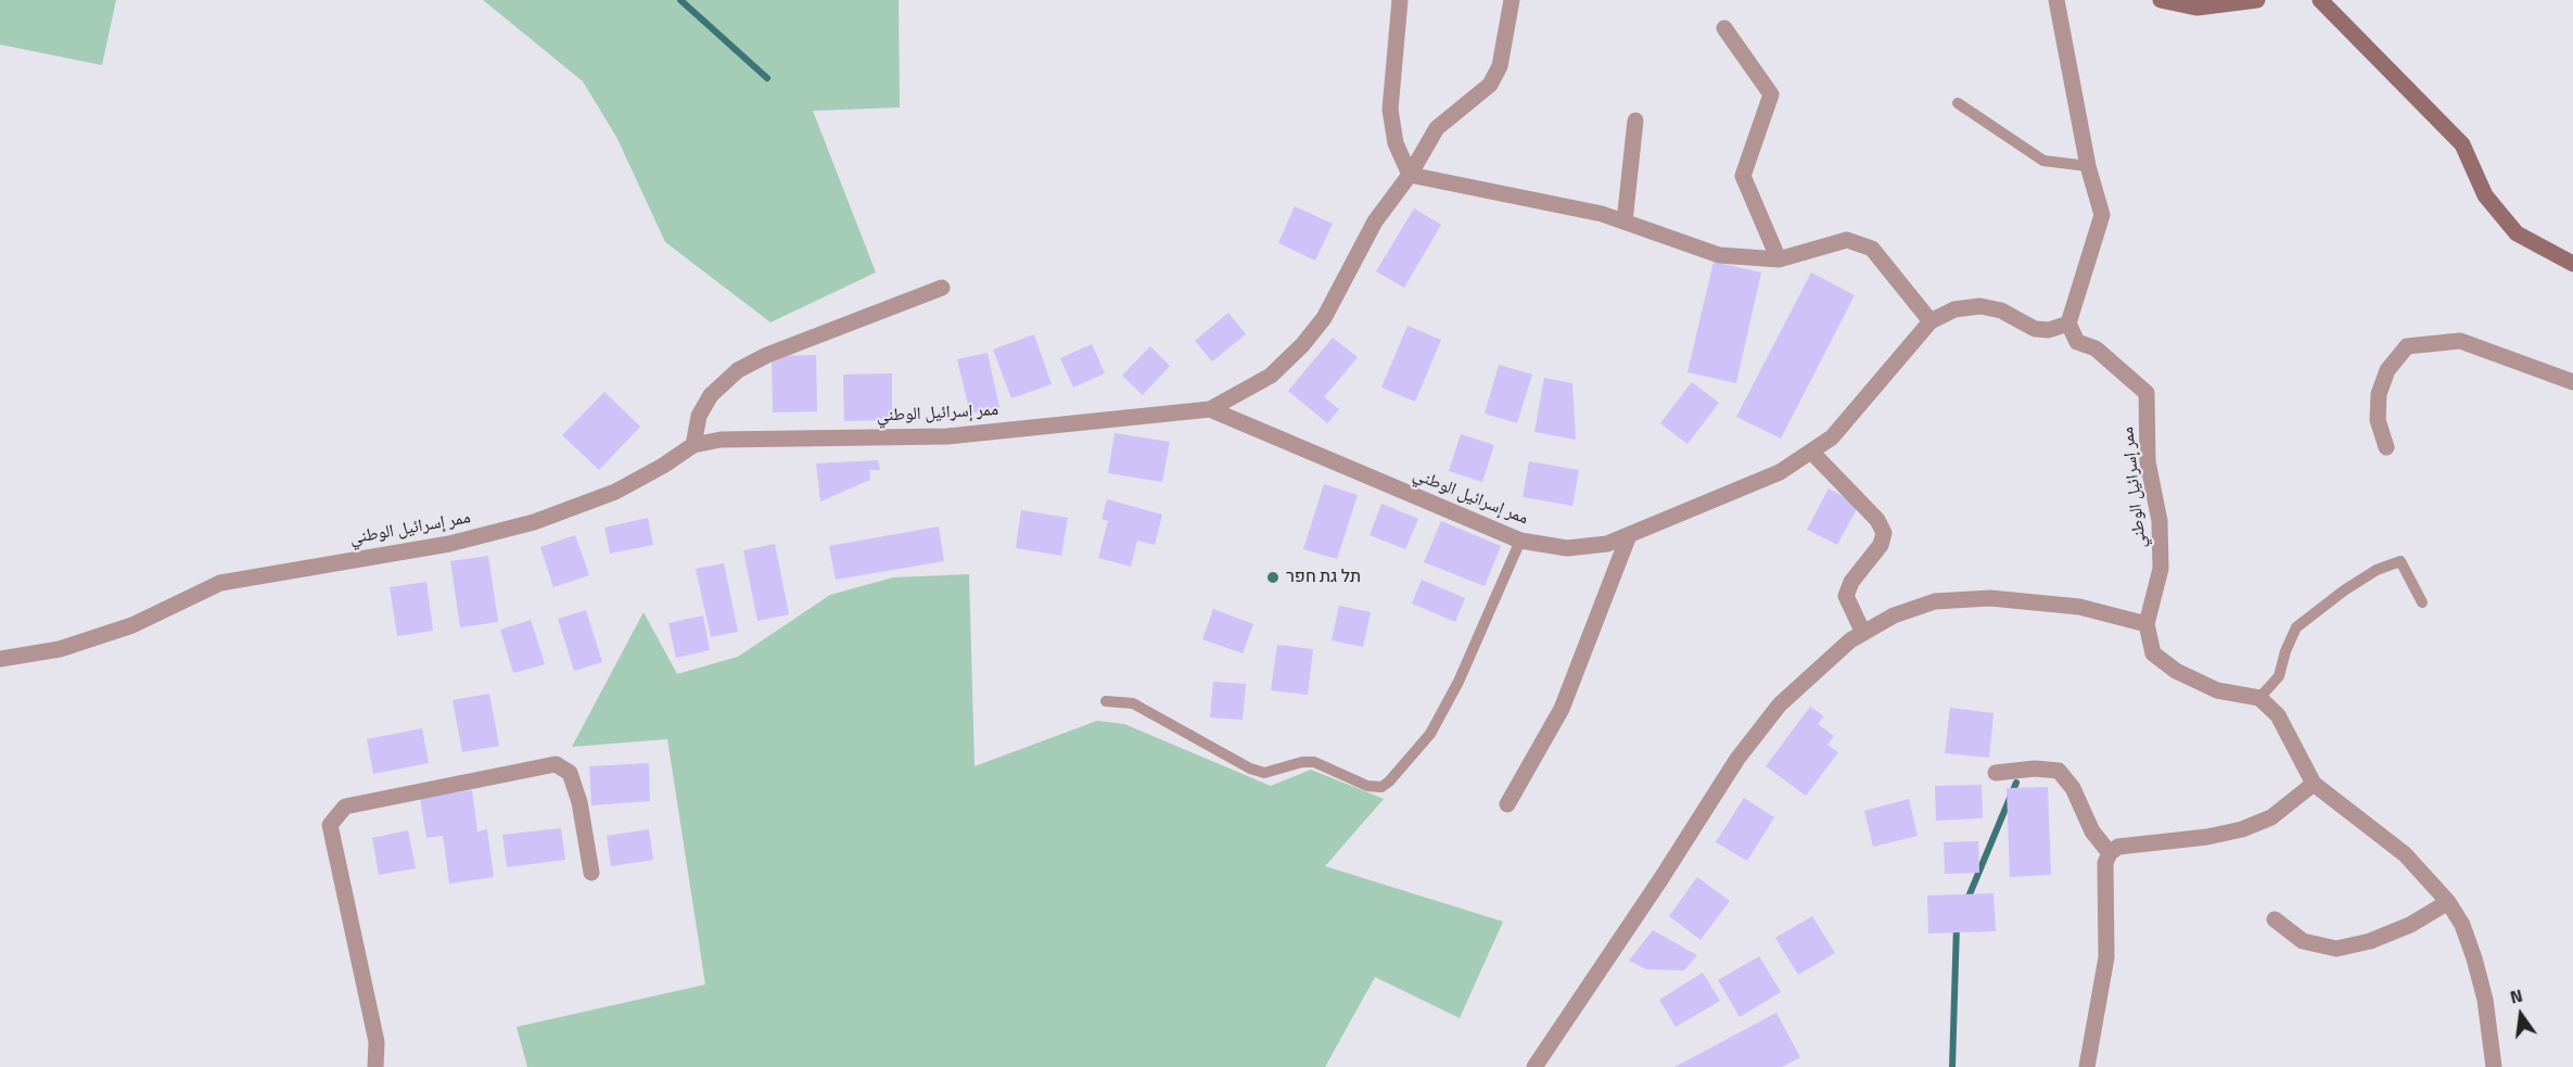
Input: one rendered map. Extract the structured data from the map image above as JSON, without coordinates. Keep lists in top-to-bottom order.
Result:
{
  "streets": {
    "street": ["ممر إسرائيل الوطني"]
  },
  "places": ["תל גת חפר"],
  "north": "top"
}
